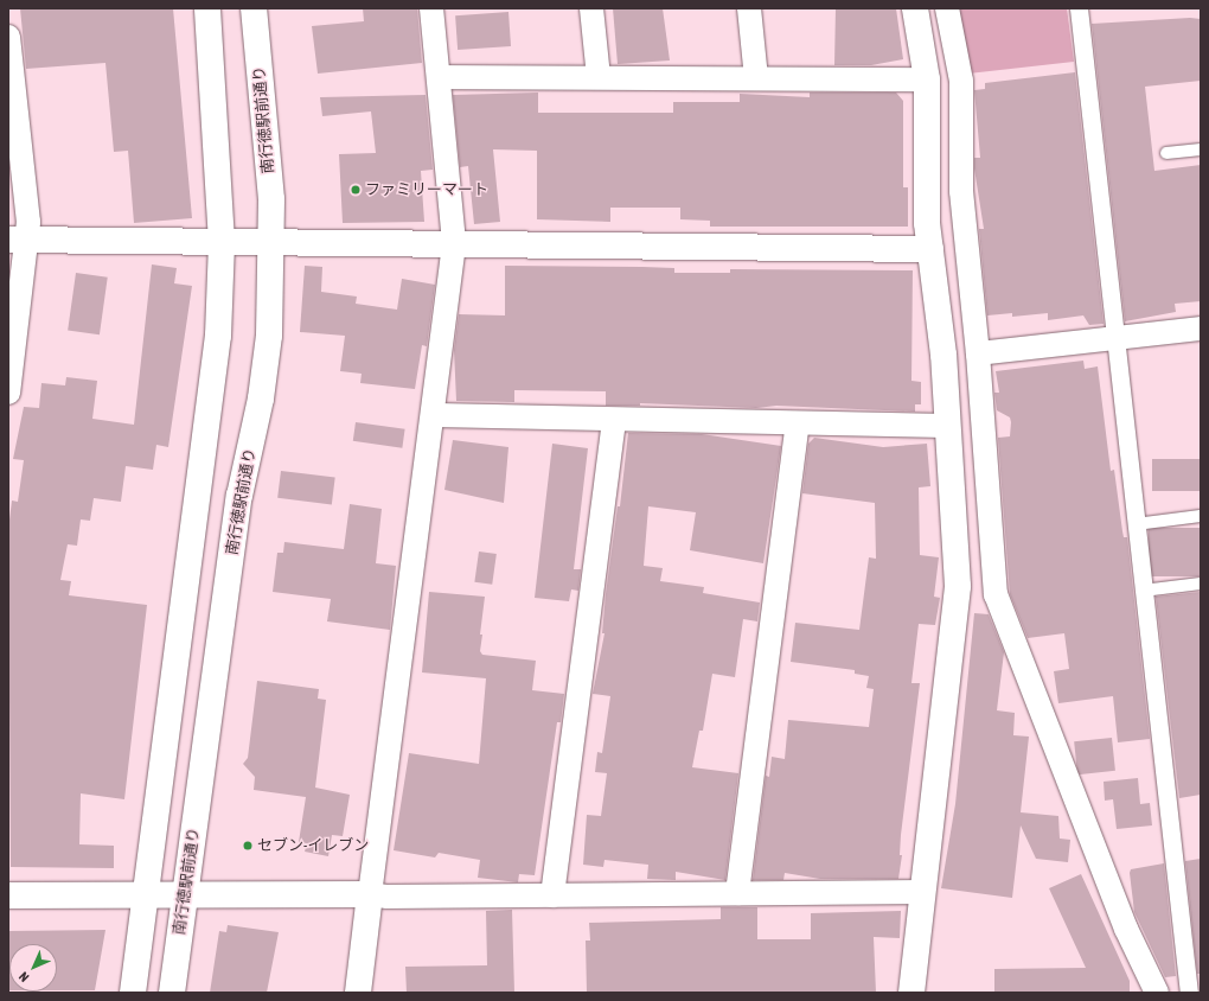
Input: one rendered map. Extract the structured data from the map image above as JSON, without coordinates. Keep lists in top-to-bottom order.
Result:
{
  "streets": {
    "street": ["南行徳駅前通り"]
  },
  "places": ["ファミリーマート", "セブン-イレブン"],
  "north": "bottom left"
}
